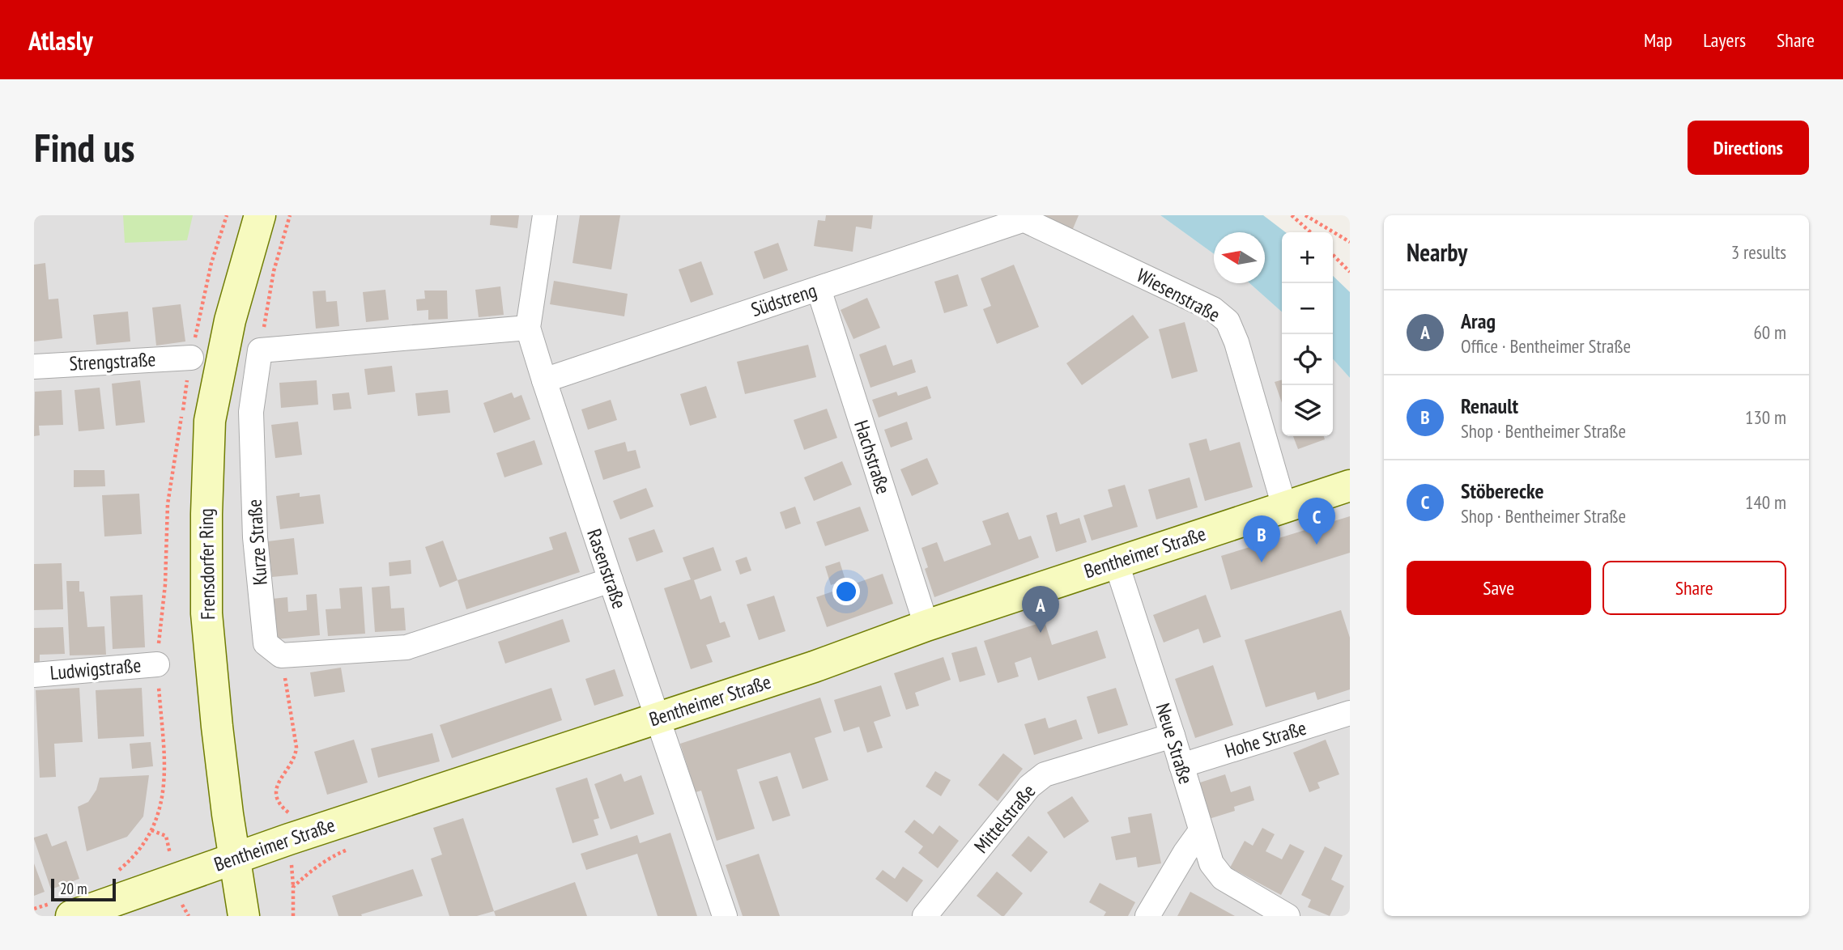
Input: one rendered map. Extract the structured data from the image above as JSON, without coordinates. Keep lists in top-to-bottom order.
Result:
{
  "streets": {
    "street": [
      "Wiesenstraße",
      "Südstreng",
      "Strengstraße",
      "Hachstraße",
      "Kurze Straße",
      "Bentheimer Straße",
      "Frensdorfer Ring",
      "Rasenstraße",
      "Ludwigstraße",
      "Hohe Straße",
      "Neue Straße",
      "Mittelstraße"
    ]
  },
  "crossings": [
    ["Wiesenstraße", "Südstreng"],
    ["Wiesenstraße", "Bentheimer Straße"],
    ["Südstreng", "Hachstraße"],
    ["Südstreng", "Rasenstraße"],
    ["Hachstraße", "Bentheimer Straße"],
    ["Bentheimer Straße", "Frensdorfer Ring"],
    ["Bentheimer Straße", "Rasenstraße"],
    ["Bentheimer Straße", "Neue Straße"],
    ["Hohe Straße", "Neue Straße"],
    ["Neue Straße", "Mittelstraße"]
  ],
  "scale_bar": "20 m",
  "north": "left",
  "page": {
    "header": "Atlasly",
    "nav": ["Map", "Layers", "Share"],
    "buttons": [
      "Directions",
      ["Save", "Share"]
    ],
    "title": "Find us",
    "heading": ["Nearby", "3 results"],
    "map_buttons": ["+", "−"],
    "list": [
      {
        "mark": "A",
        "name": "Arag",
        "note": "Office · Bentheimer Straße",
        "value": "60 m"
      },
      {
        "mark": "B",
        "name": "Renault",
        "note": "Shop · Bentheimer Straße",
        "value": "130 m"
      },
      {
        "mark": "C",
        "name": "Stöberecke",
        "note": "Shop · Bentheimer Straße",
        "value": "140 m"
      }
    ],
    "pins": ["C", "B", "A"],
    "scale": "20 m"
  }
}
